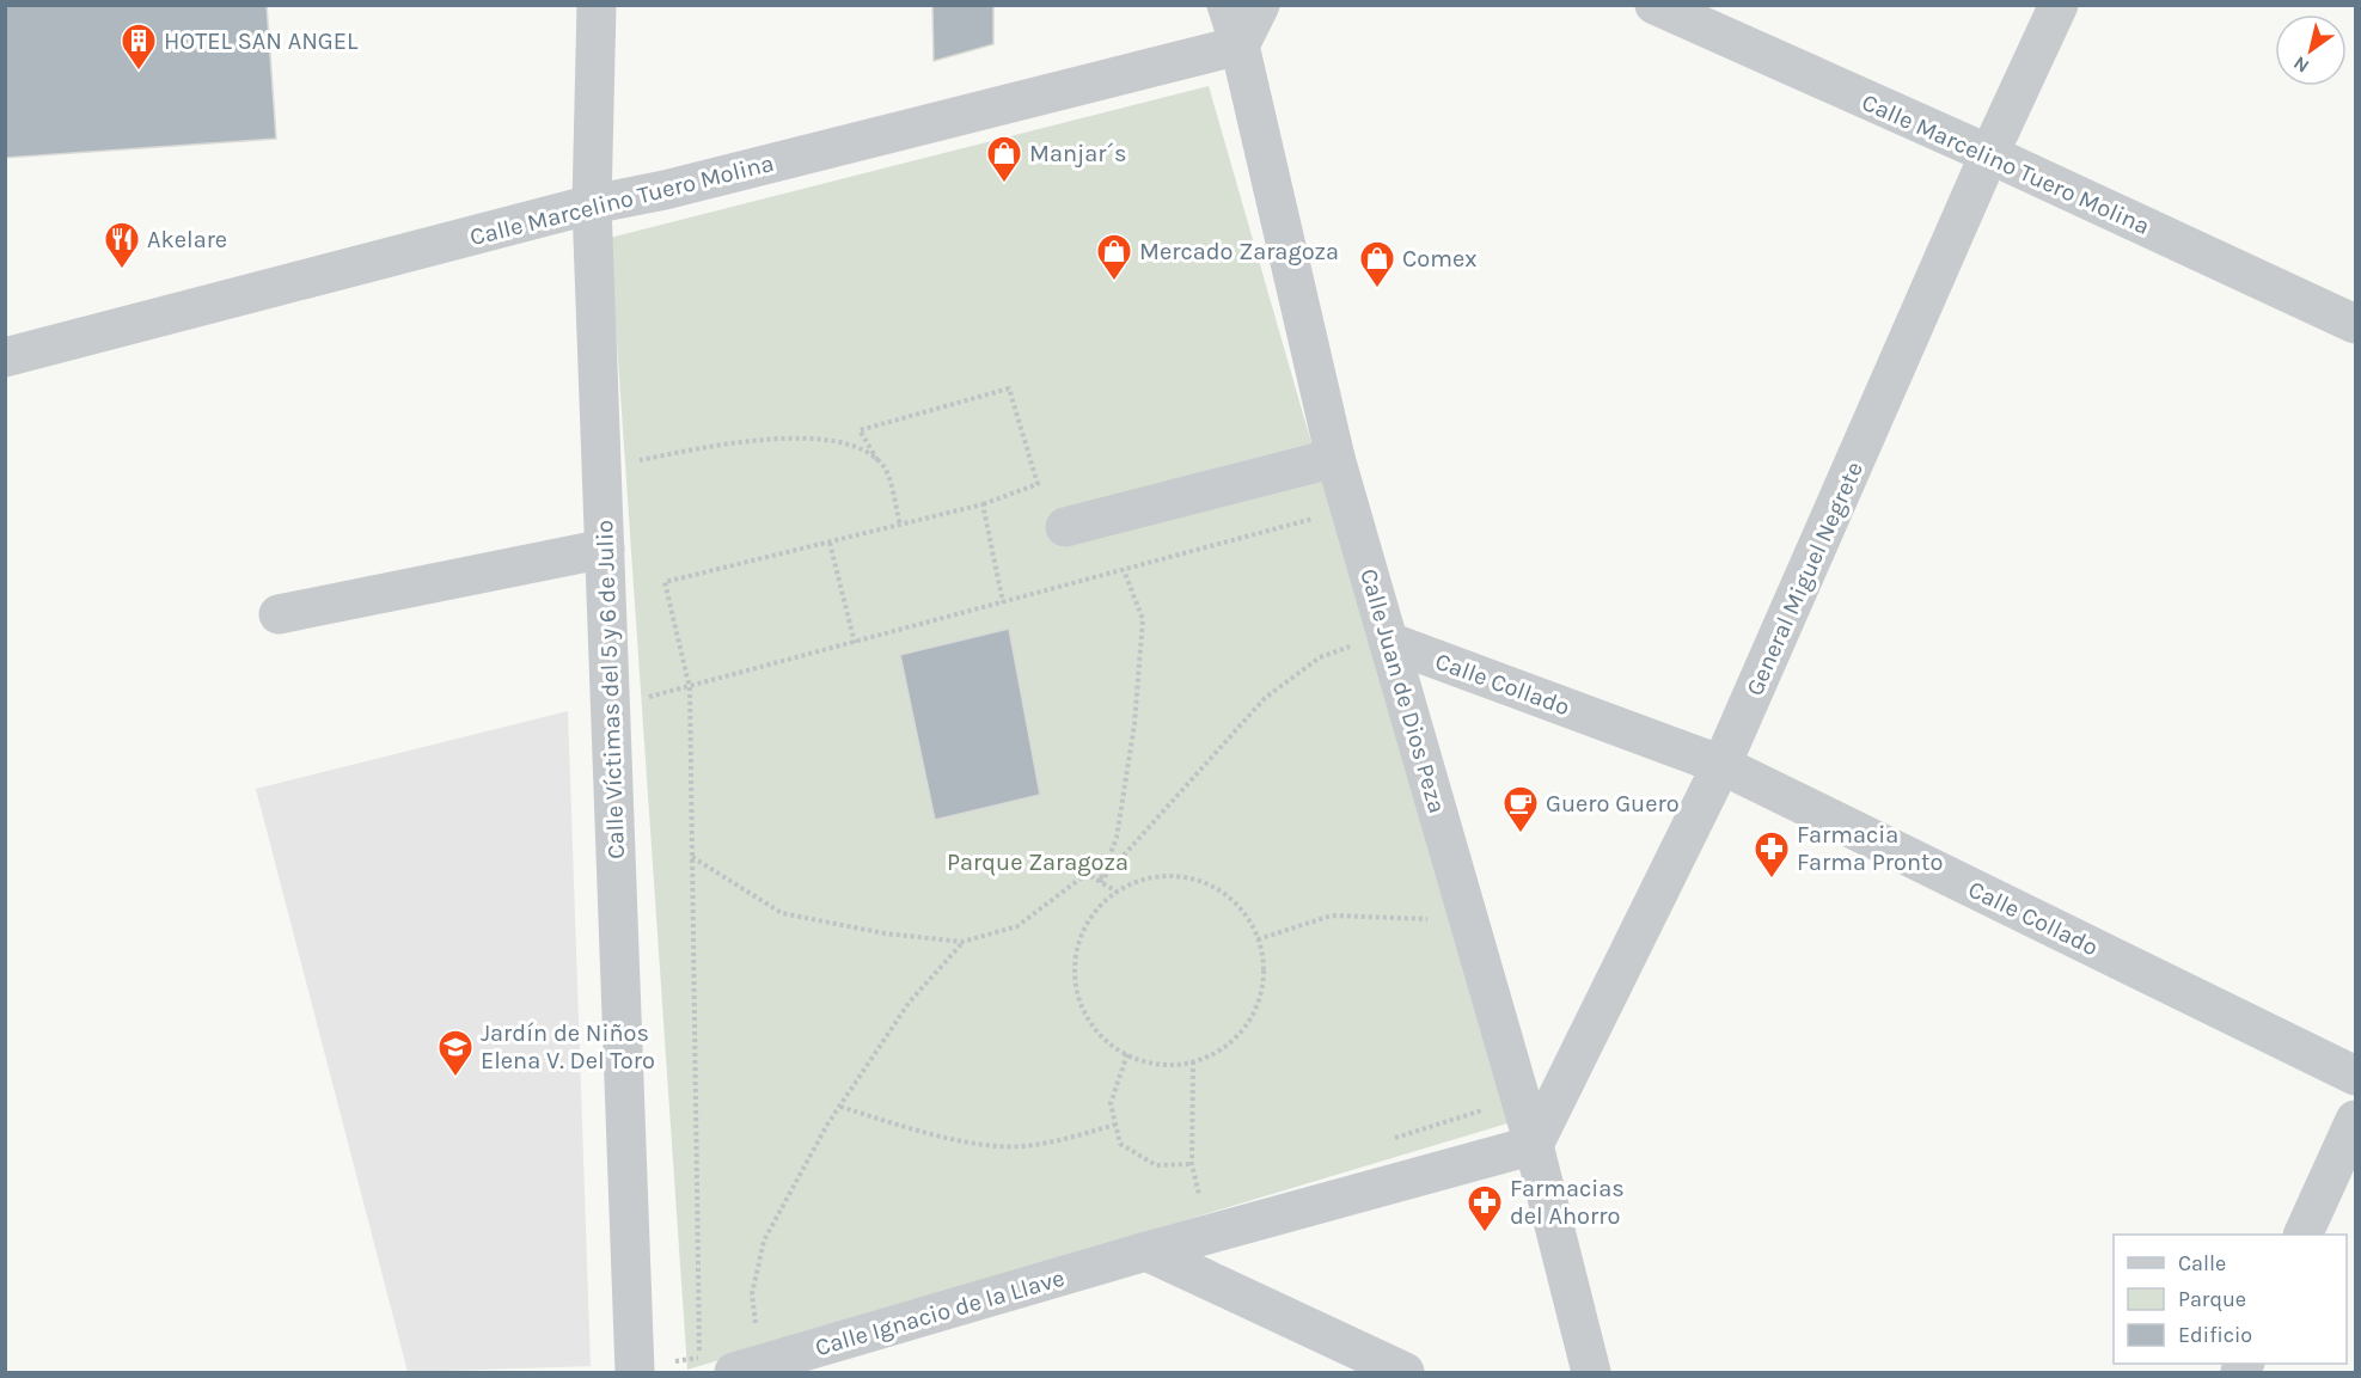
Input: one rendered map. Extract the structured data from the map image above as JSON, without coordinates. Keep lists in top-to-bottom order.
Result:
{
  "streets": {
    "street": [
      "Calle Marcelino Tuero Molina",
      "General Miguel Negrete",
      "Calle Collado",
      "Calle Víctimas del 5 y 6 de Julio",
      "Calle Juan de Dios Peza",
      "Calle Ignacio de la Llave"
    ]
  },
  "crossings": [
    ["Calle Marcelino Tuero Molina", "General Miguel Negrete"],
    ["Calle Marcelino Tuero Molina", "Calle Víctimas del 5 y 6 de Julio"],
    ["Calle Marcelino Tuero Molina", "Calle Juan de Dios Peza"],
    ["General Miguel Negrete", "Calle Collado"],
    ["General Miguel Negrete", "Calle Juan de Dios Peza"],
    ["General Miguel Negrete", "Calle Ignacio de la Llave"],
    ["Calle Collado", "Calle Juan de Dios Peza"],
    ["Calle Juan de Dios Peza", "Calle Ignacio de la Llave"]
  ],
  "parks": ["Parque Zaragoza"],
  "places": {
    "building": ["HOTEL SAN ANGEL"],
    "shop": ["Manjar´s", "Mercado Zaragoza", "Comex"],
    "restaurant": ["Akelare"],
    "cafe": ["Guero Guero"],
    "pharmacy": ["Farmacia Farma Pronto", "Farmacias del Ahorro"],
    "school or university": ["Jardín de Niños Elena V. Del Toro"]
  },
  "legend": ["Calle", "Parque", "Edificio"],
  "north": "bottom left"
}
